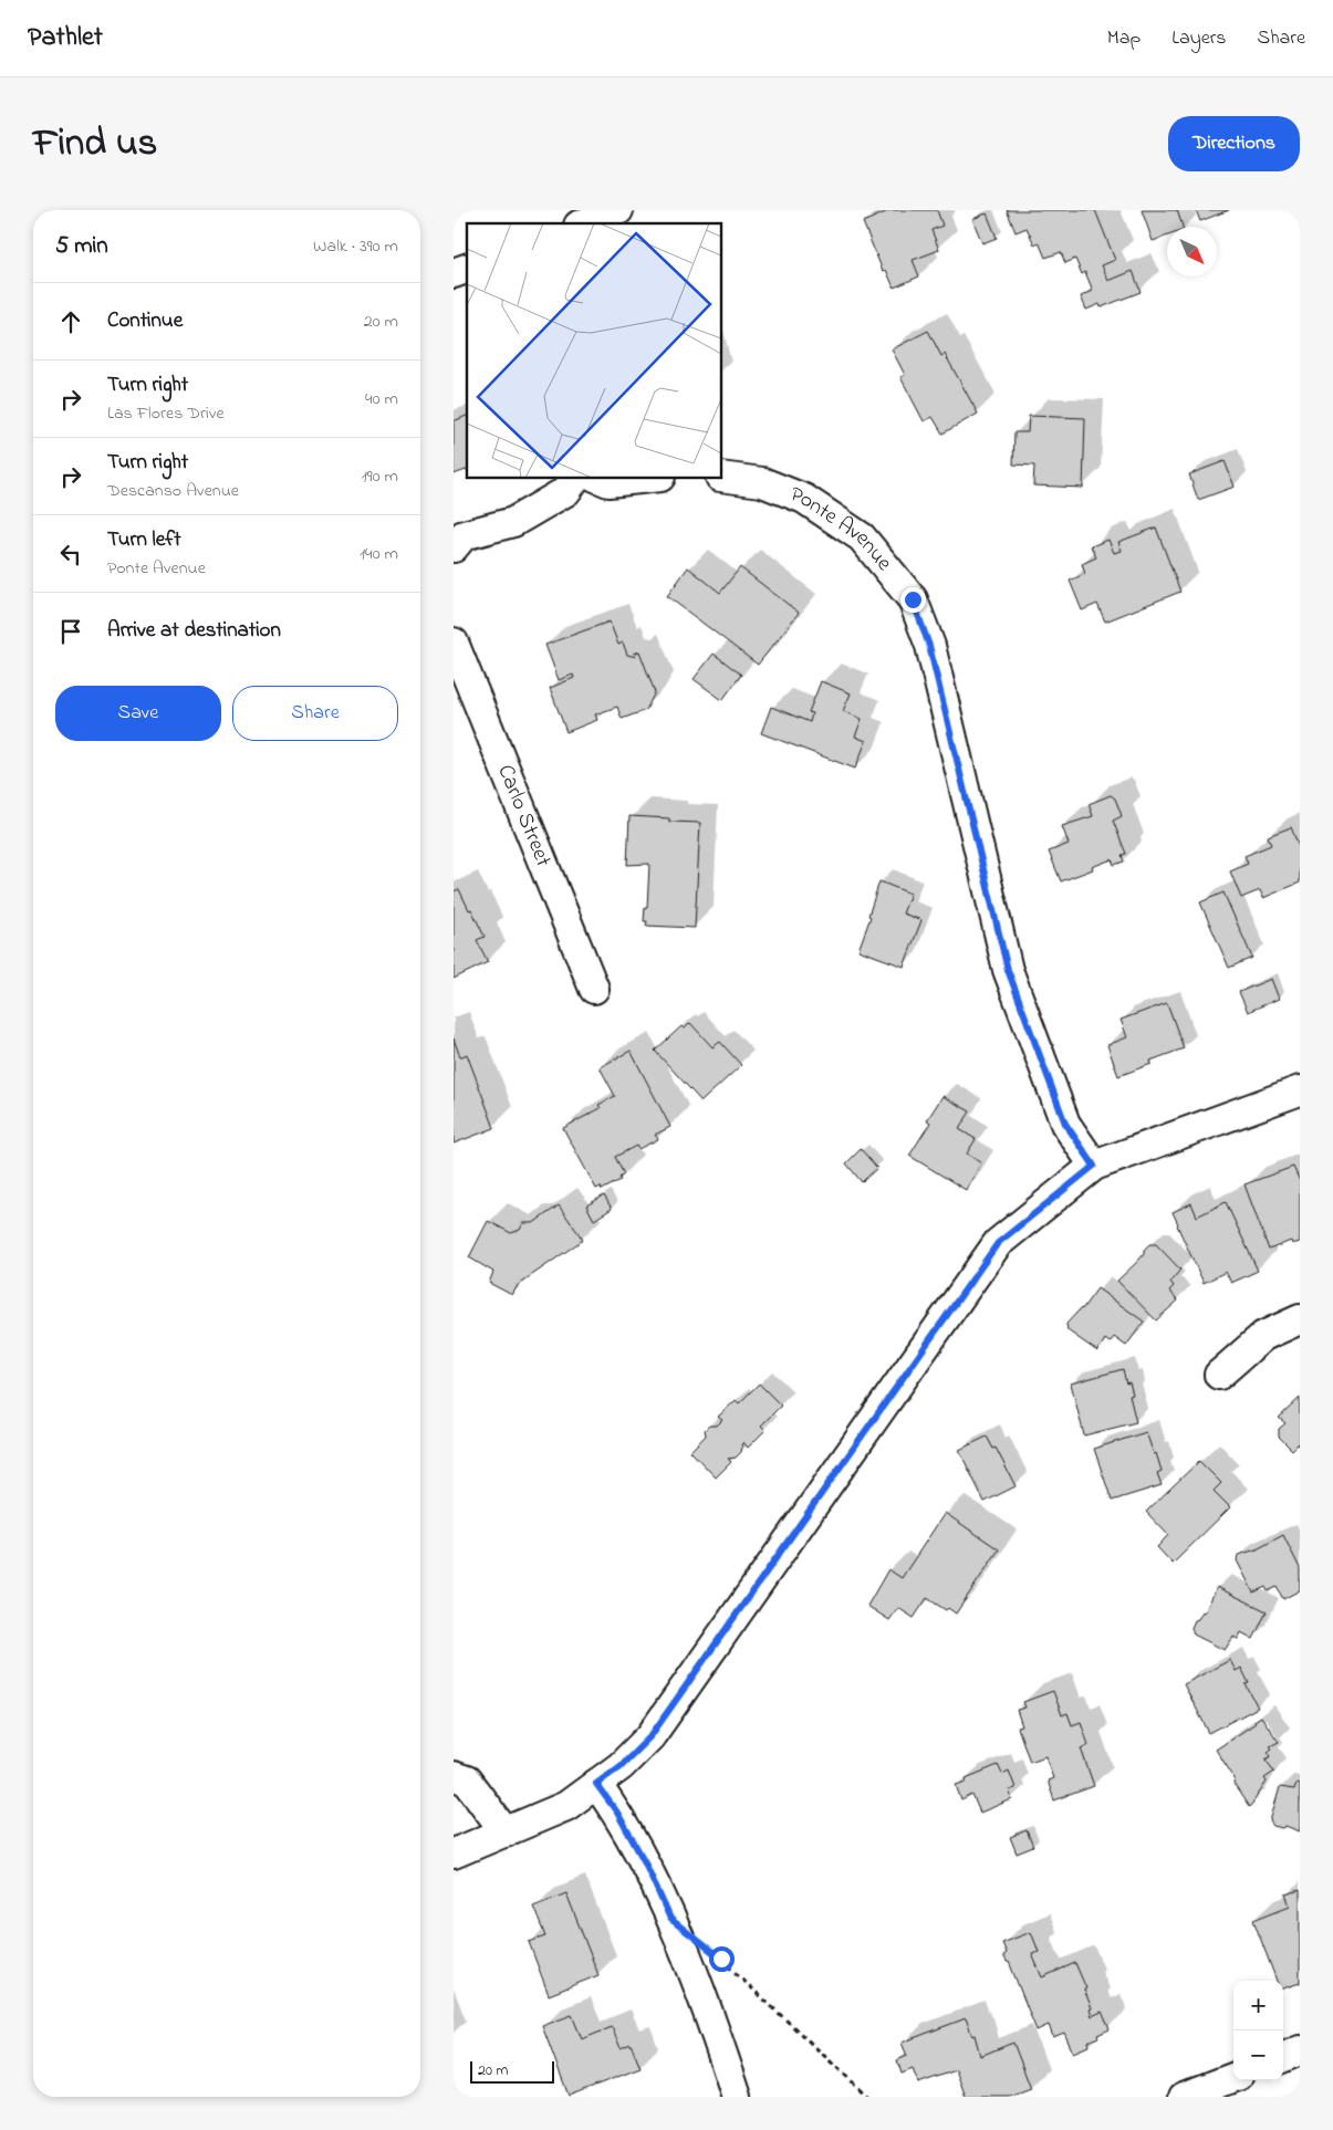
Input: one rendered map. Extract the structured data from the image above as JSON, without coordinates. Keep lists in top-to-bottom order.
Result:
{
  "streets": {
    "street": ["Ponte Avenue", "Carlo Street"]
  },
  "scale_bar": "20 m",
  "north": "bottom right",
  "page": {
    "header": "Pathlet",
    "nav": ["Map", "Layers", "Share"],
    "title": "Find us",
    "buttons": [
      "Directions",
      ["Save", "Share"]
    ],
    "heading": ["5 min", "Walk · 390 m"],
    "list": [
      ["Continue", "20 m"],
      ["Turn right", "Las Flores Drive", "40 m"],
      ["Turn right", "Descanso Avenue", "190 m"],
      ["Turn left", "Ponte Avenue", "140 m"],
      "Arrive at destination"
    ],
    "map_buttons": ["+", "−"],
    "scale": "20 m"
  }
}
